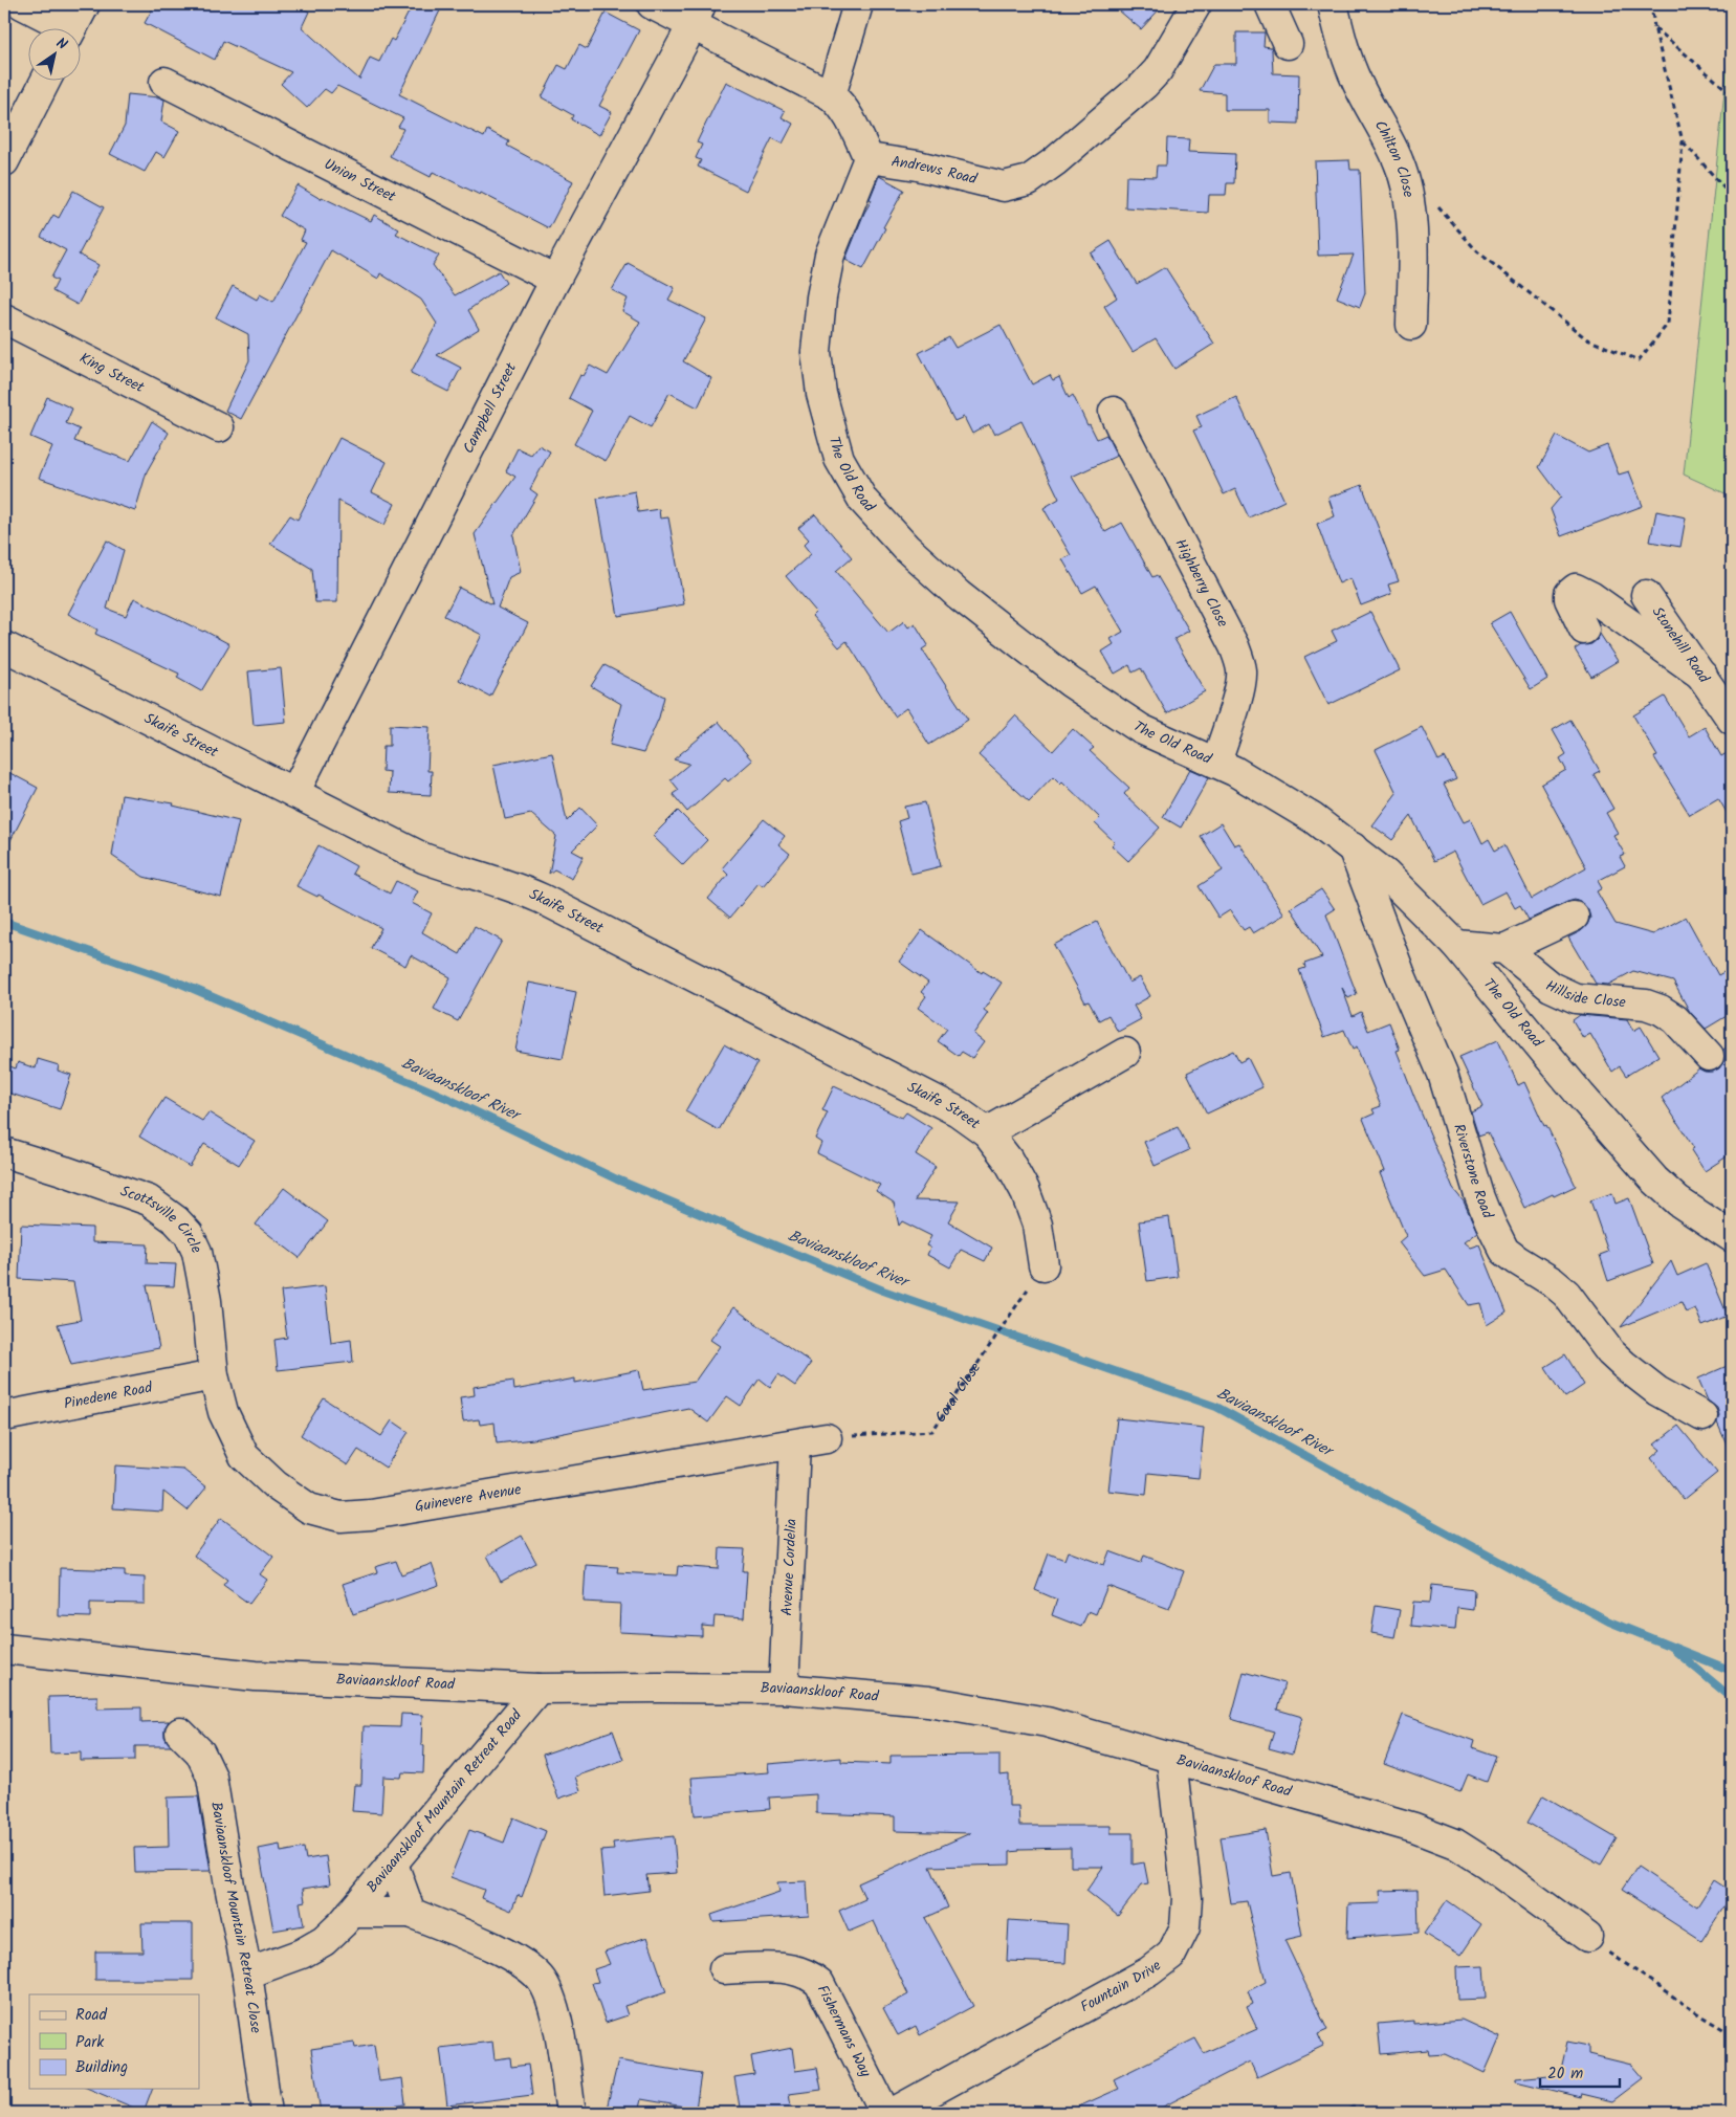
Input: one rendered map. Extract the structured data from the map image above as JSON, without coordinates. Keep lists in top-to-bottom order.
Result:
{
  "streets": {
    "street": [
      "Chilton Close",
      "Andrews Road",
      "Union Street",
      "King Street",
      "Campbell Street",
      "The Old Road",
      "Highberry Close",
      "Stonehill Road",
      "Skaife Street",
      "Hillside Close",
      "Riverstone Road",
      "Scottsville Circle",
      "Pinedene Road",
      "Guinevere Avenue",
      "Avenue Cordelia",
      "Baviaanskloof Road",
      "Baviaanskloof Mountain Retreat Road",
      "Baviaanskloof Mountain Retreat Close",
      "Fountain Drive",
      "Fishermans Way"
    ],
    "path": ["Coral Close"]
  },
  "crossings": [
    ["Andrews Road", "The Old Road"],
    ["Union Street", "Campbell Street"],
    ["Campbell Street", "Skaife Street"],
    ["The Old Road", "Highberry Close"],
    ["The Old Road", "Riverstone Road"],
    ["Skaife Street", "Coral Close"],
    ["Scottsville Circle", "Pinedene Road"],
    ["Scottsville Circle", "Guinevere Avenue"],
    ["Pinedene Road", "Guinevere Avenue"],
    ["Guinevere Avenue", "Avenue Cordelia"],
    ["Avenue Cordelia", "Baviaanskloof Road"],
    ["Baviaanskloof Road", "Baviaanskloof Mountain Retreat Road"],
    ["Baviaanskloof Road", "Fountain Drive"],
    ["Baviaanskloof Mountain Retreat Road", "Baviaanskloof Mountain Retreat Close"]
  ],
  "water": ["Baviaanskloof River"],
  "legend": ["Road", "Park", "Building"],
  "scale_bar": "20 m",
  "north": "top right"
}
